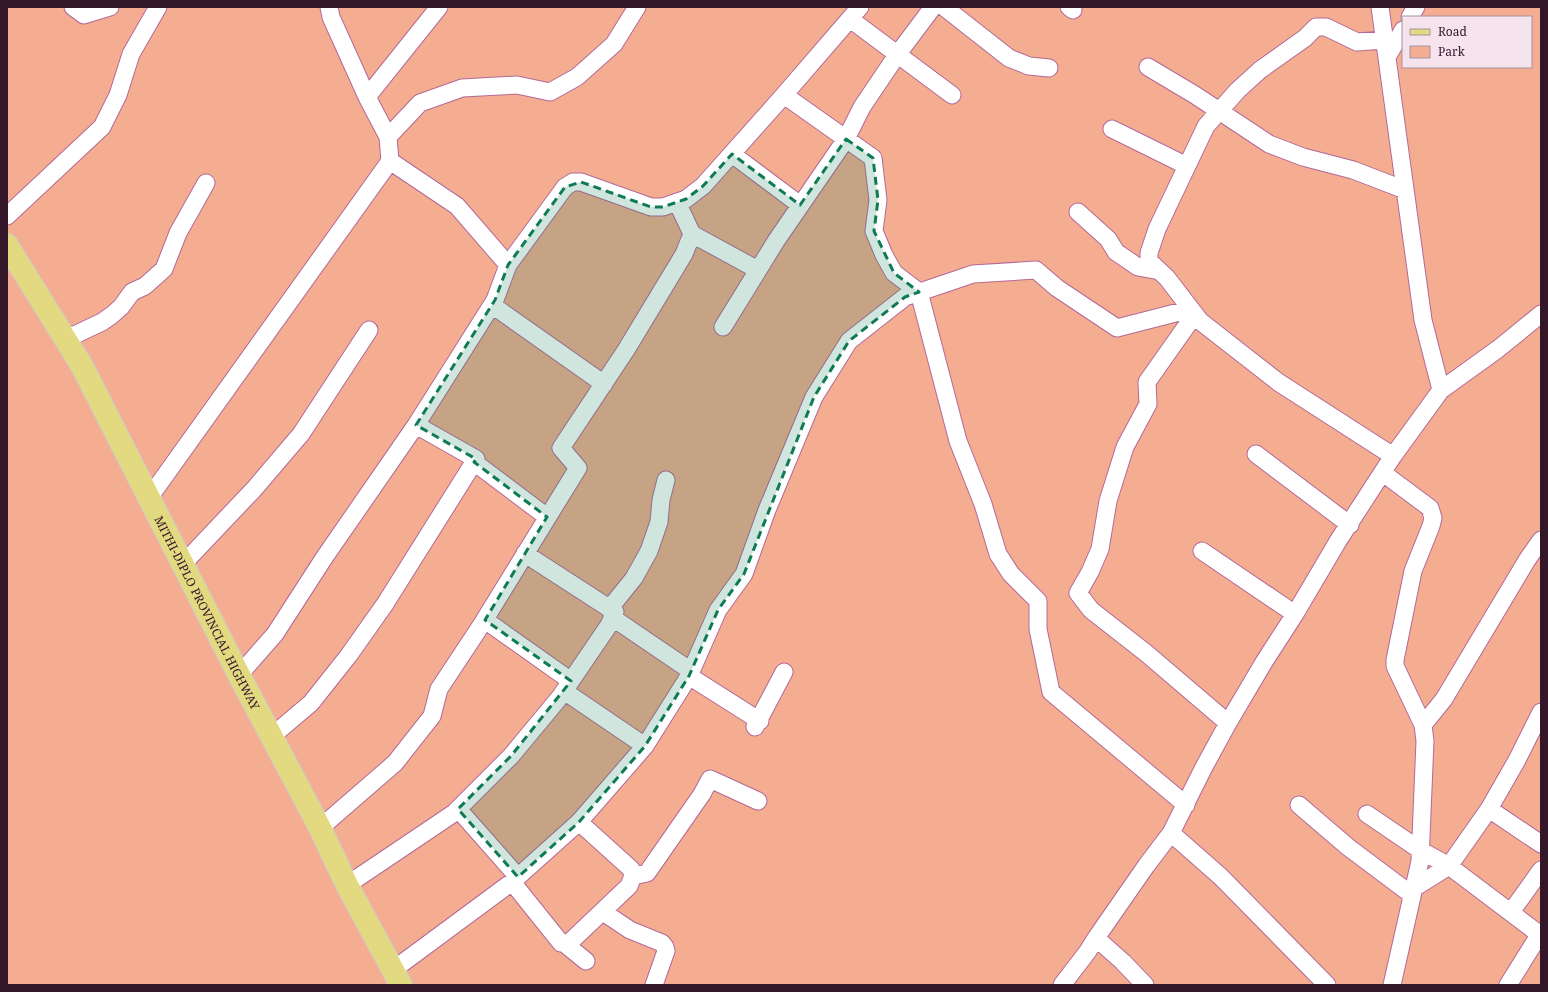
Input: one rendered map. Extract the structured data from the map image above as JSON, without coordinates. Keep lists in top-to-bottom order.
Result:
{
  "streets": {
    "main road": ["MITHI-DIPLO PROVINCIAL HIGHWAY"]
  },
  "legend": ["Road", "Park"]
}
